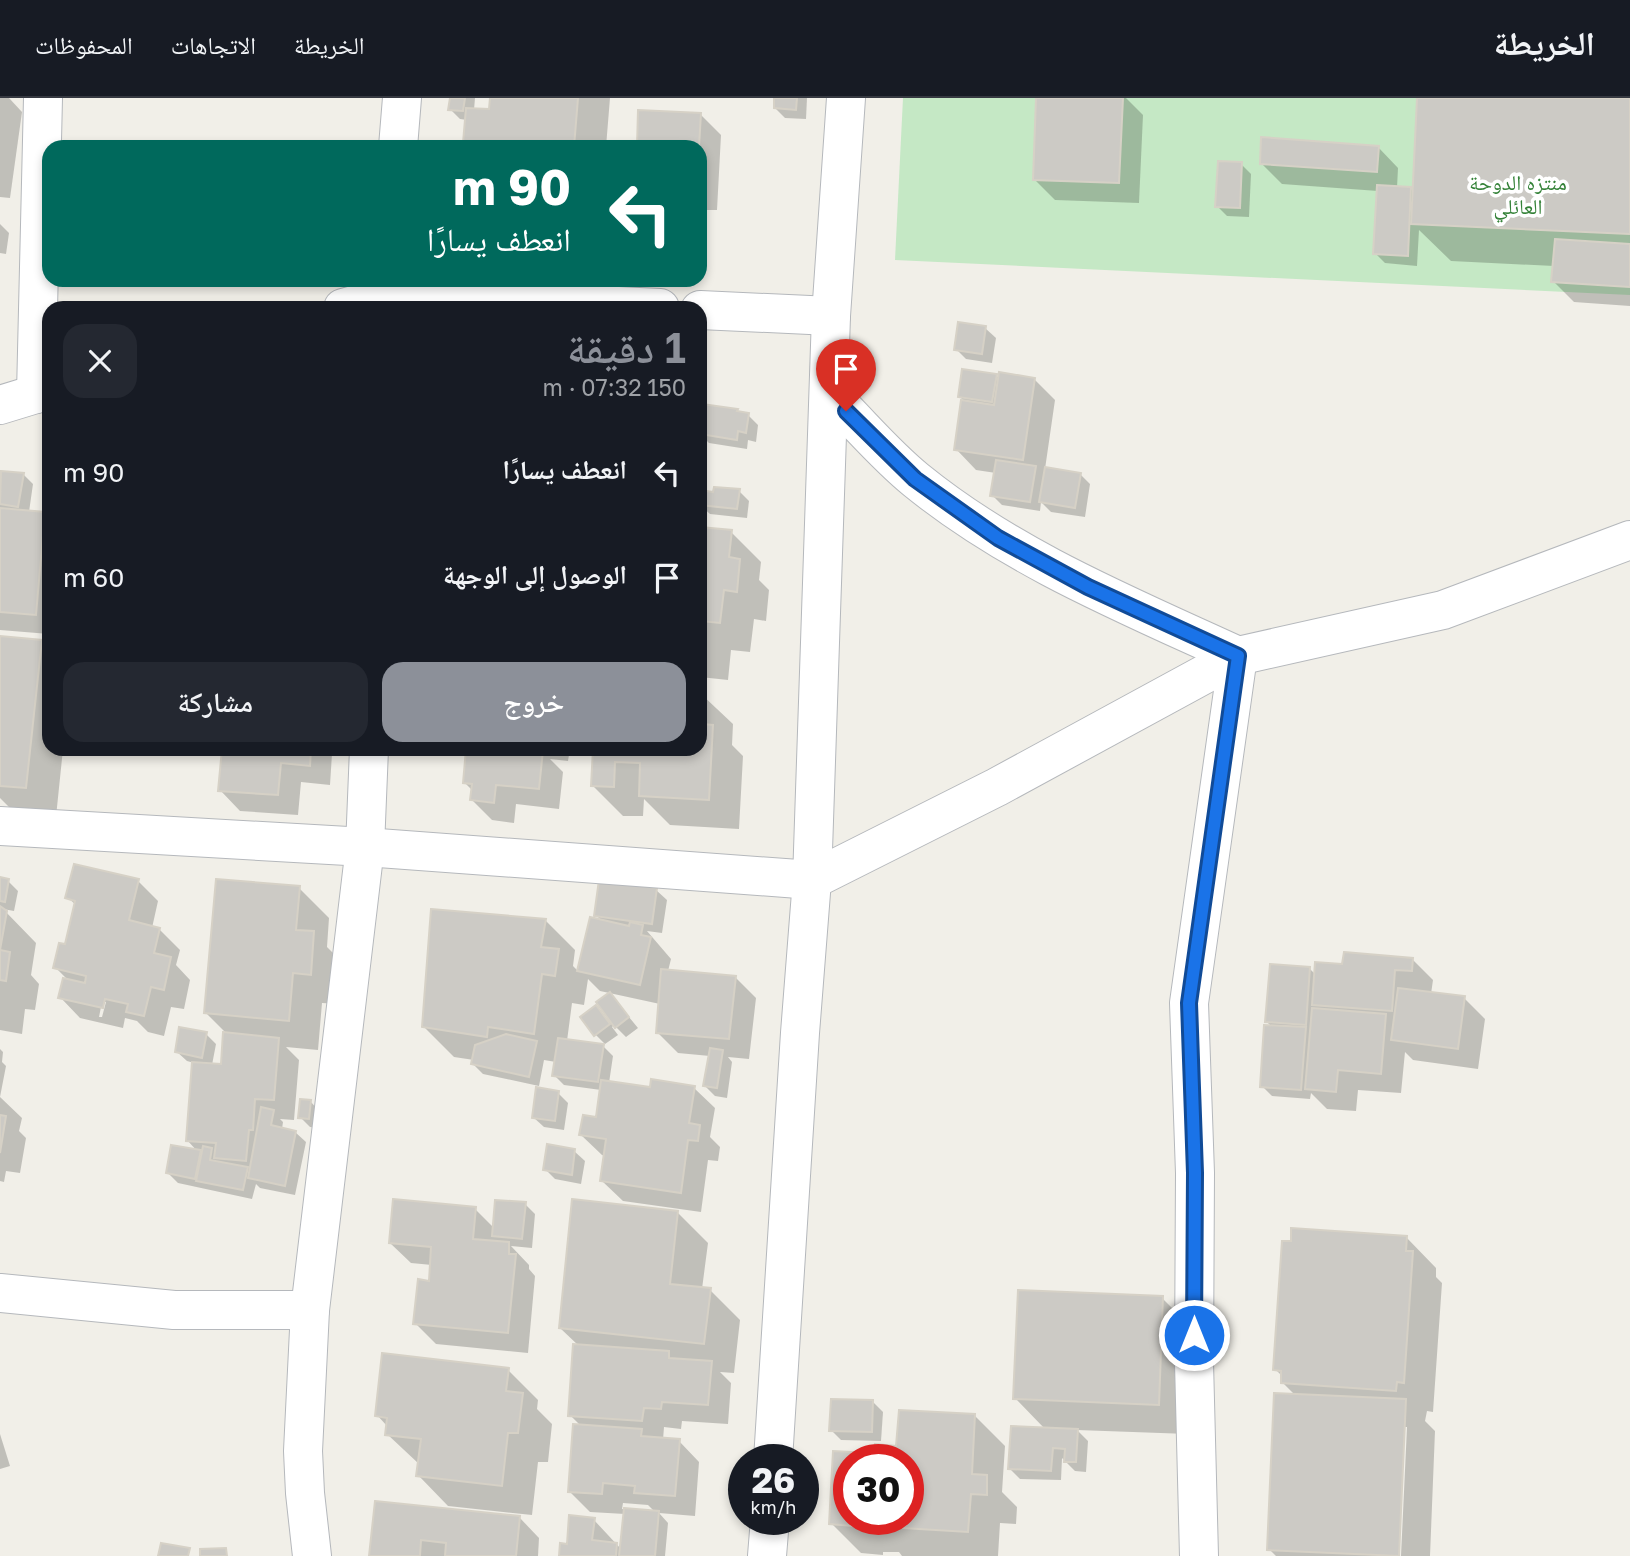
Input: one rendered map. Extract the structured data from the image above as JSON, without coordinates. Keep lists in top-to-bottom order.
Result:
{
  "parks": ["منتزه الدوحة العائلي"],
  "page": {
    "header": "الخريطة",
    "nav": ["الخريطة", "الاتجاهات", "المحفوظات"],
    "turn": ["90 m", "انعطف يسارًا"],
    "heading": ["1 دقيقة", "150 m · 07:32"],
    "list": [
      {
        "name": "انعطف يسارًا",
        "value": "90 m"
      },
      {
        "name": "الوصول إلى الوجهة",
        "value": "60 m"
      }
    ],
    "buttons": ["خروج", "مشاركة"],
    "speed": "26 km/h",
    "limit": "30"
  }
}
